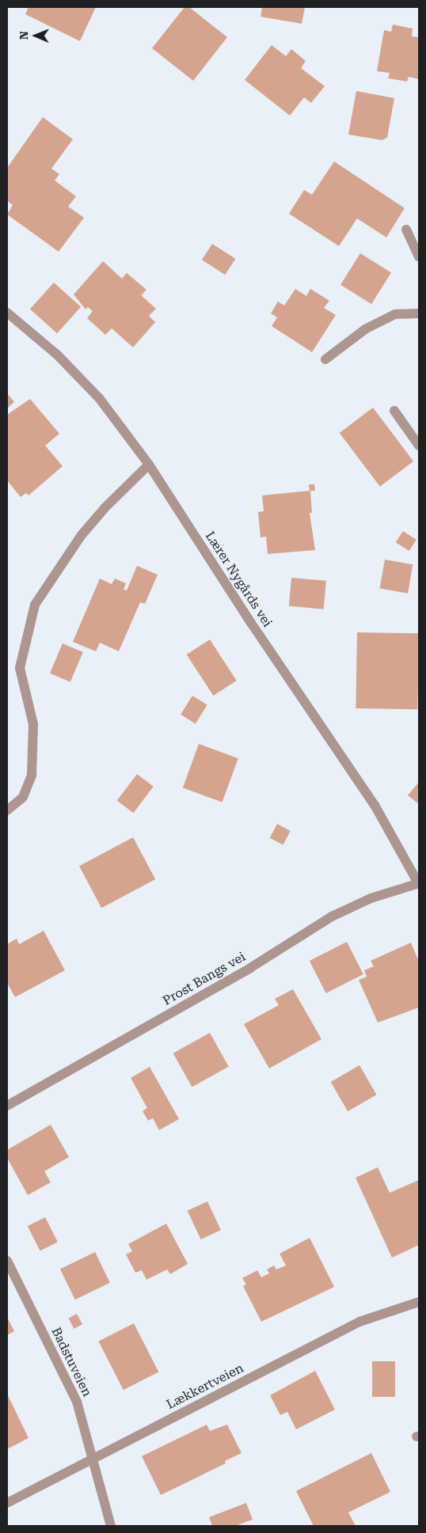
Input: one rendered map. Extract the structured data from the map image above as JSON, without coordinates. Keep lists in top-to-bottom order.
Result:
{
  "streets": {
    "street": [
      "Lærer Nygårds vei",
      "Prost Bangs vei",
      "Badstuveien",
      "Lækkertveien"
    ]
  },
  "crossings": [
    ["Lærer Nygårds vei", "Prost Bangs vei"],
    ["Badstuveien", "Lækkertveien"]
  ],
  "north": "left"
}
